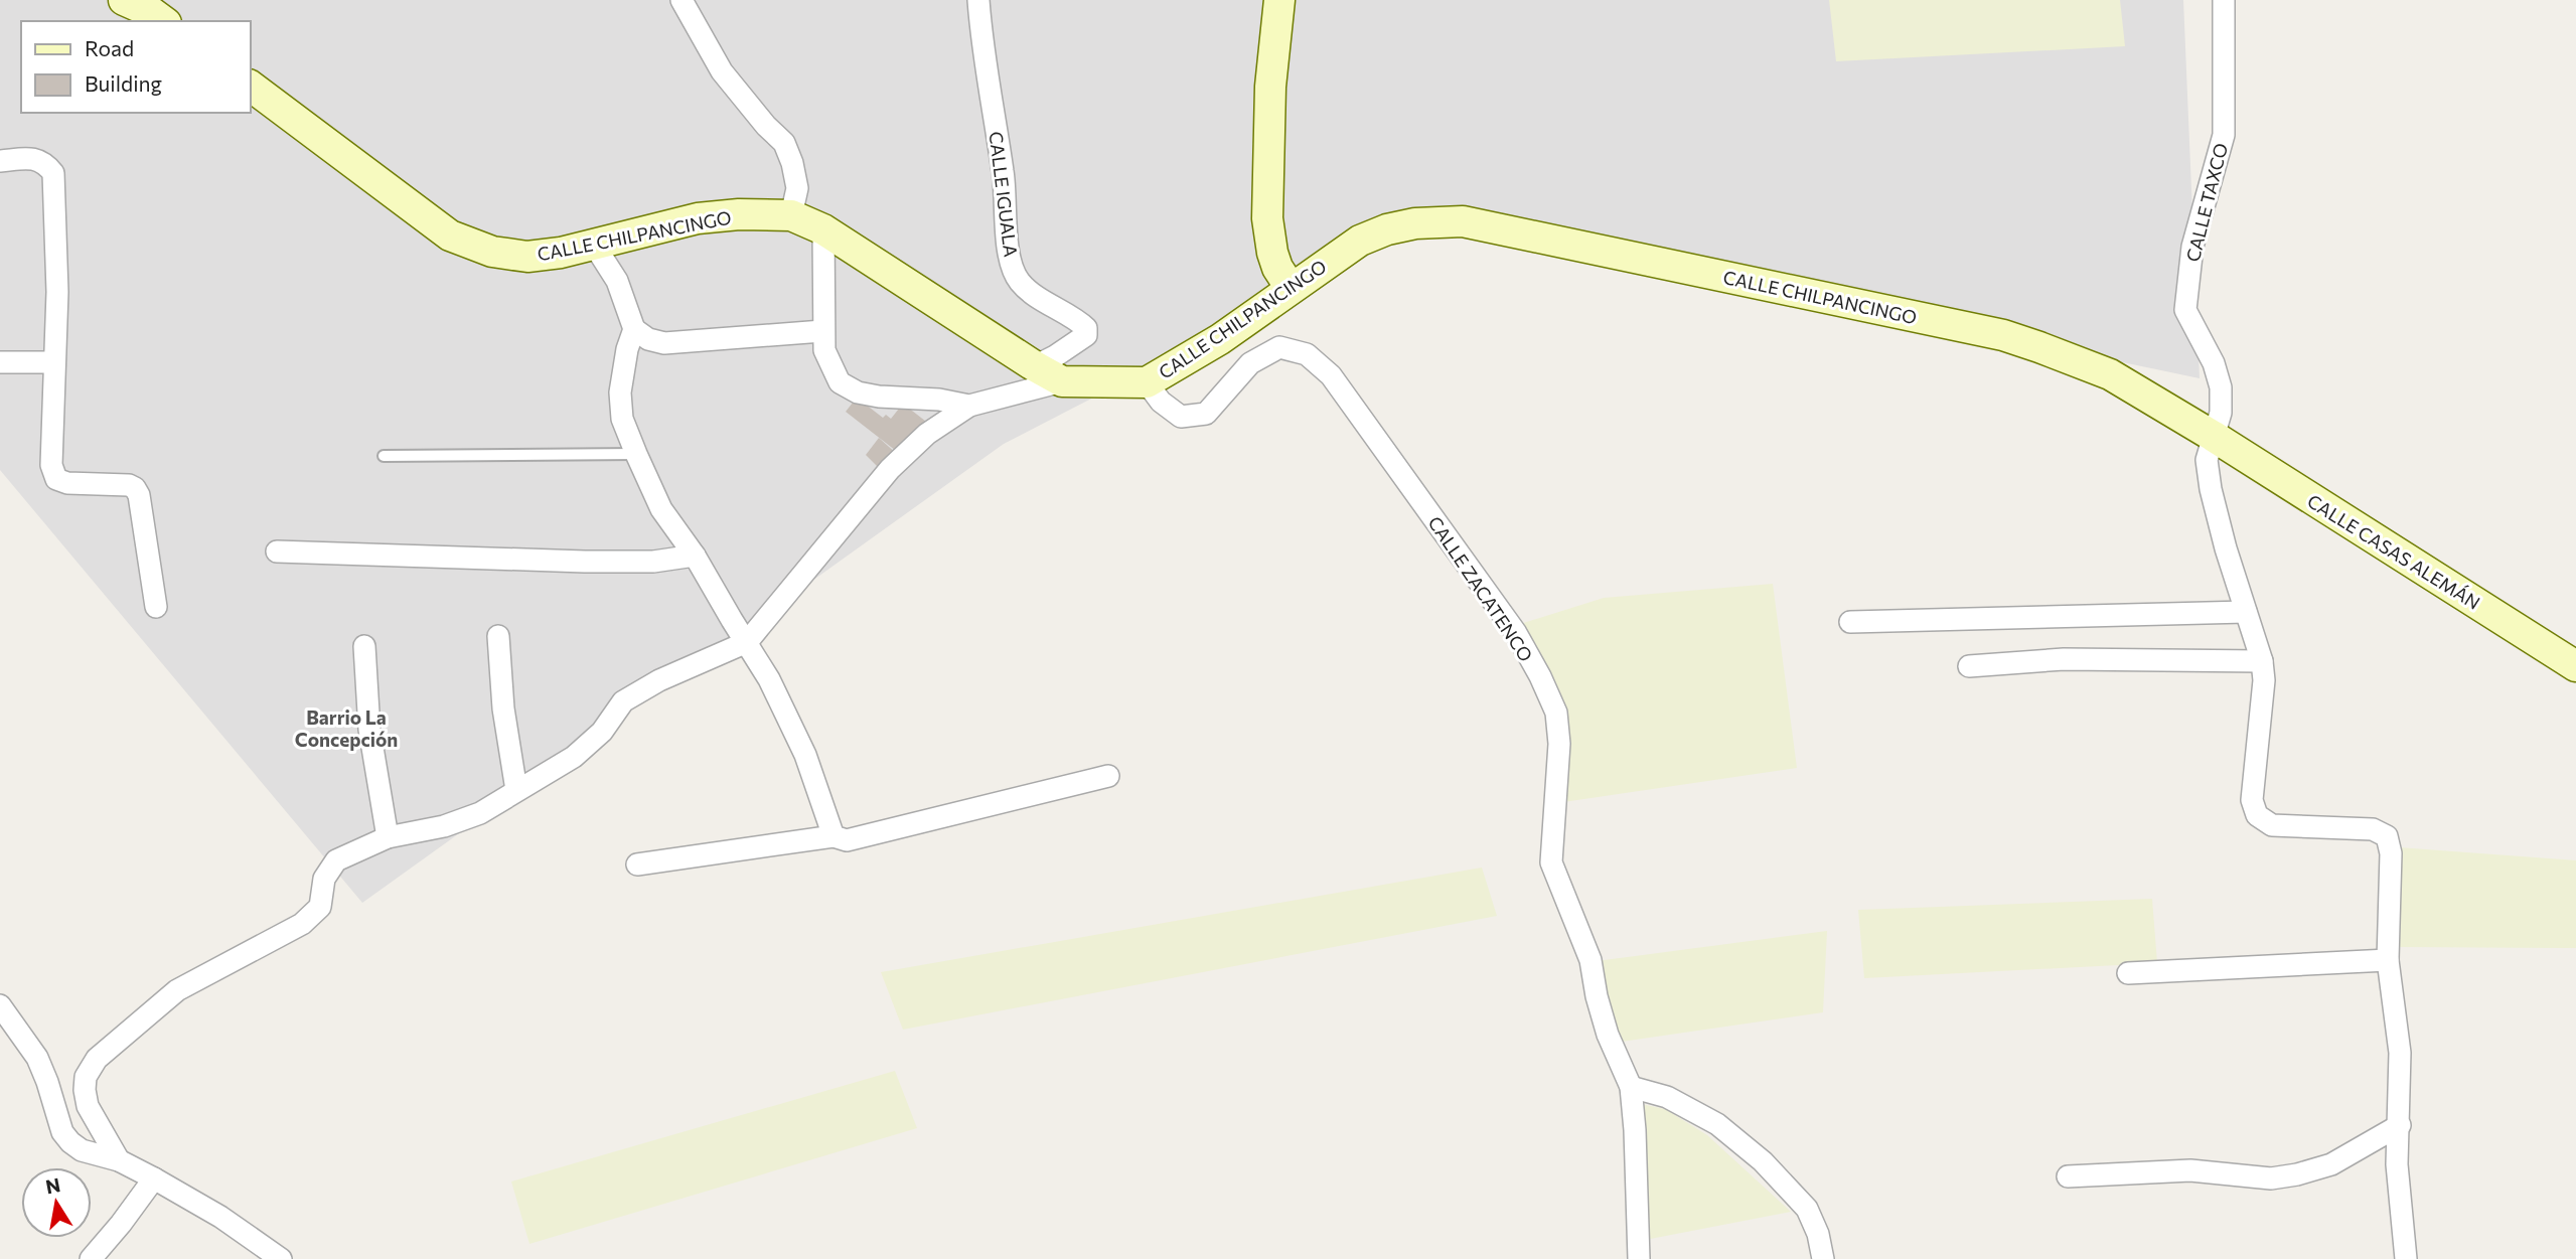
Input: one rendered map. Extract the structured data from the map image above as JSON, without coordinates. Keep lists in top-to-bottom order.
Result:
{
  "streets": {
    "street": [
      "CALLE IGUALA",
      "CALLE TAXCO",
      "CALLE CHILPANCINGO",
      "CALLE CASAS ALEMÁN",
      "CALLE ZACATENCO"
    ]
  },
  "crossings": [
    ["CALLE IGUALA", "CALLE CHILPANCINGO"],
    ["CALLE TAXCO", "CALLE CHILPANCINGO"],
    ["CALLE TAXCO", "CALLE CASAS ALEMÁN"],
    ["CALLE CHILPANCINGO", "CALLE CASAS ALEMÁN"],
    ["CALLE CHILPANCINGO", "CALLE ZACATENCO"]
  ],
  "districts": ["Barrio La Concepción"],
  "legend": ["Road", "Building"],
  "north": "top"
}
